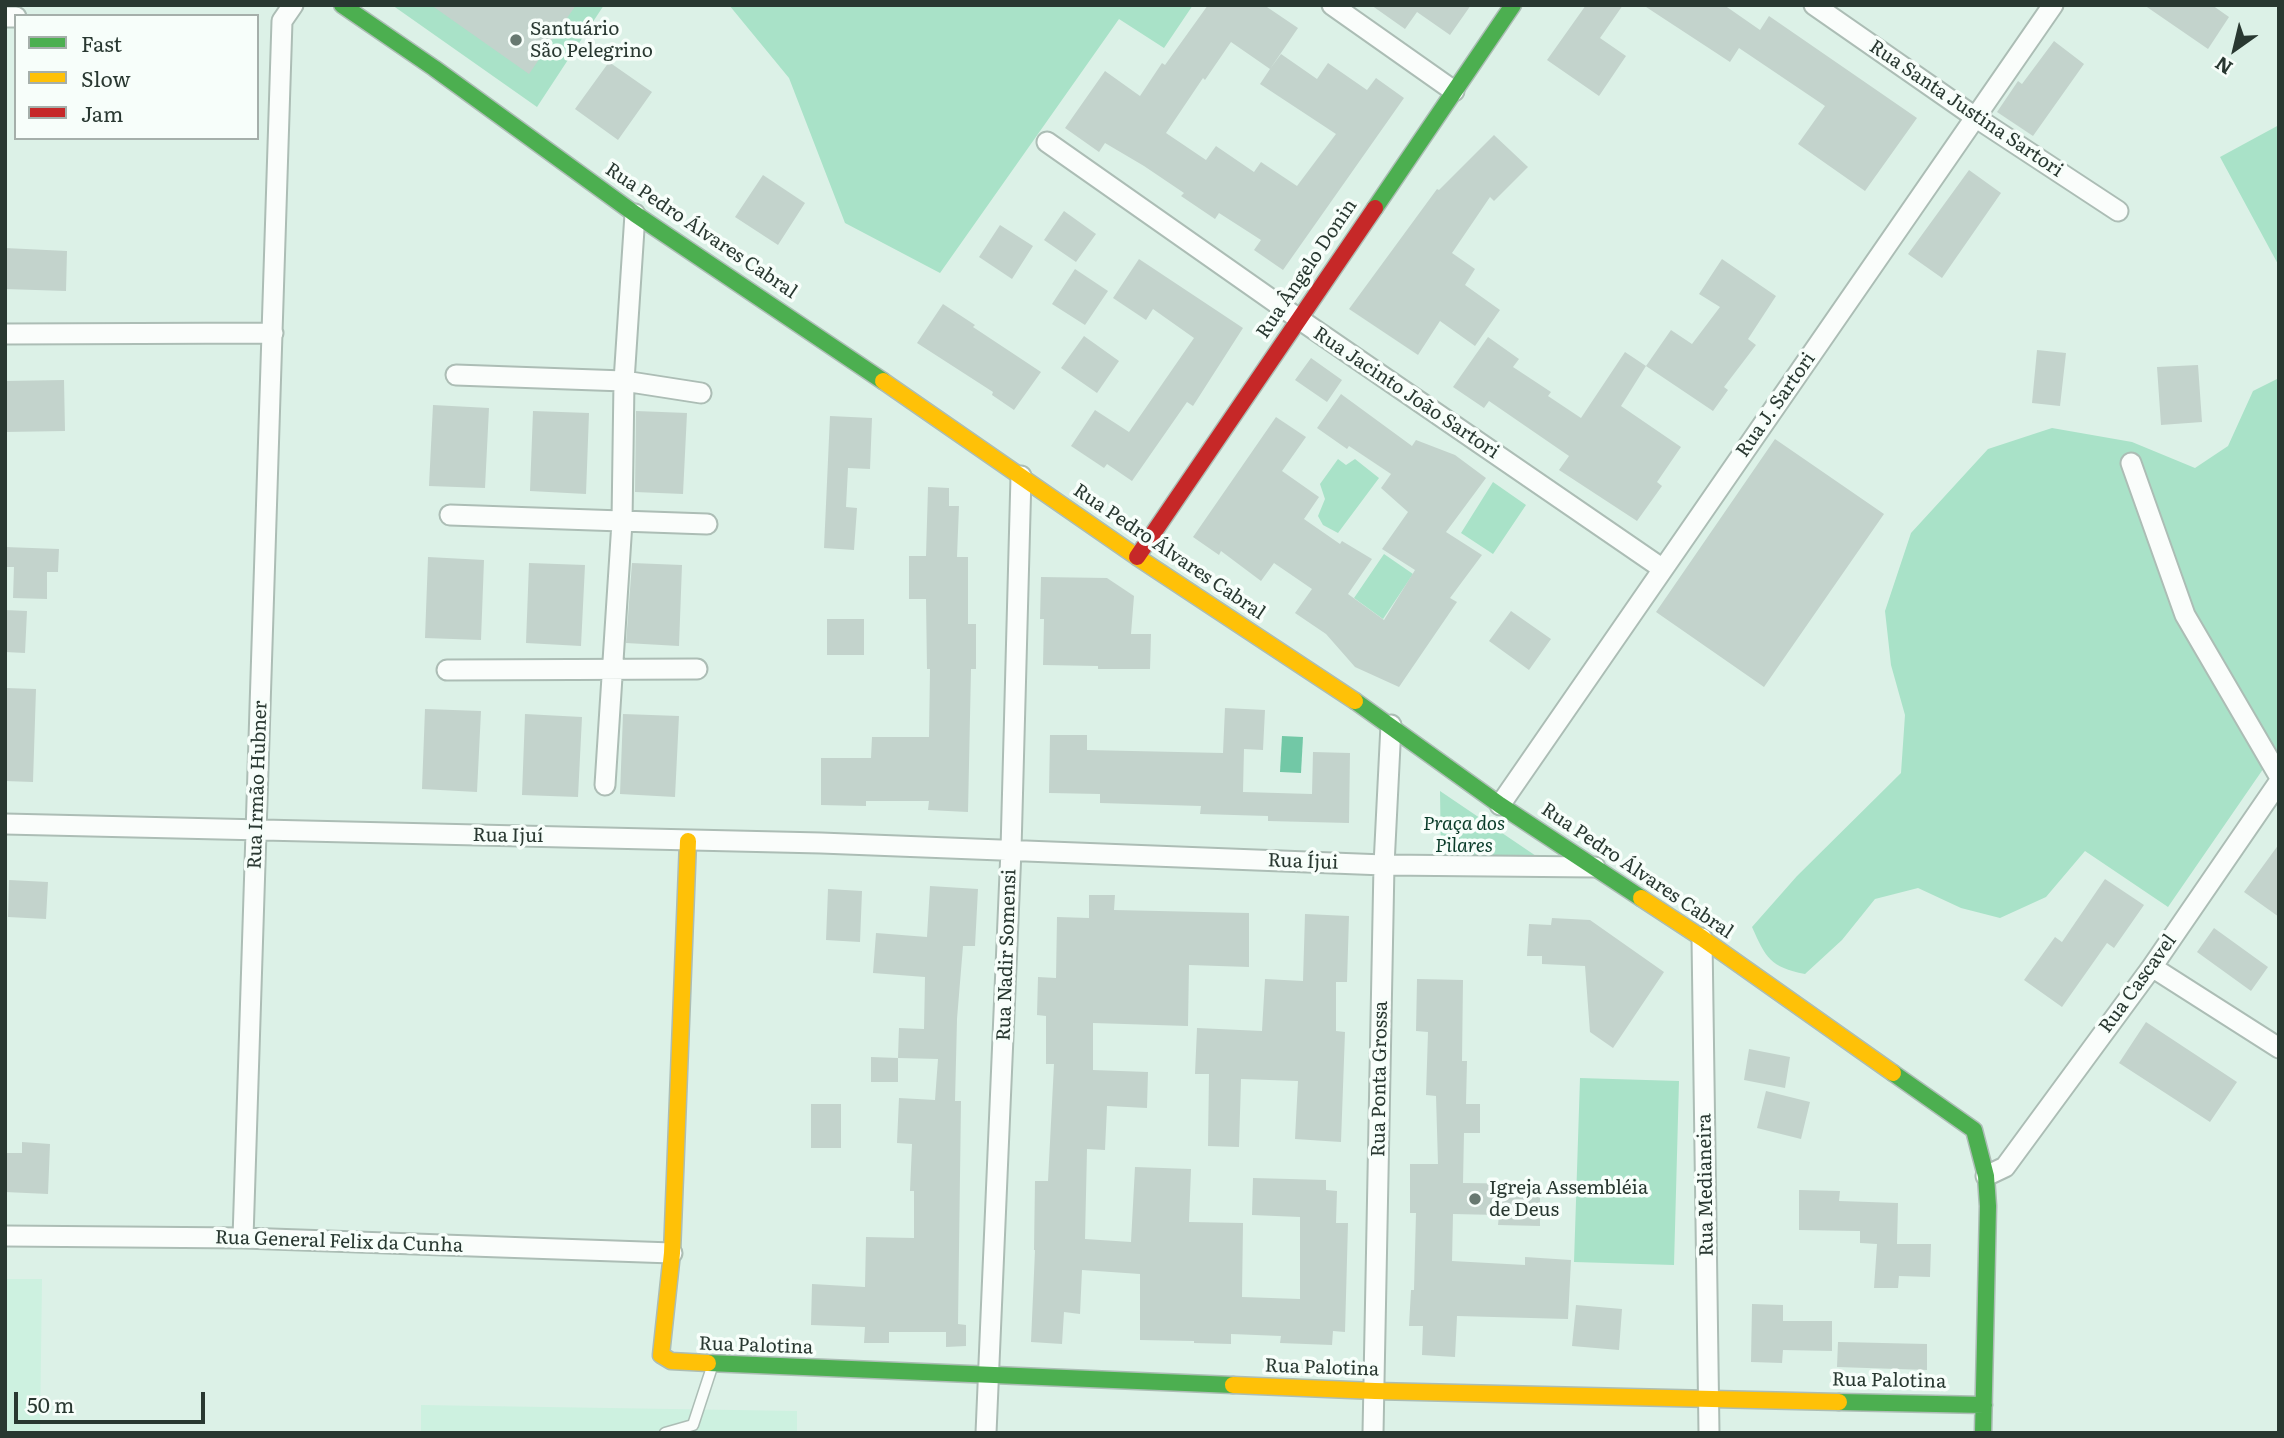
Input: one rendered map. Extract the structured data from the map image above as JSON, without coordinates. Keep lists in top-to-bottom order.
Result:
{
  "streets": {
    "street": [
      "Rua Santa Justina Sartori",
      "Rua Pedro Álvares Cabral",
      "Rua Ângelo Donin",
      "Rua Jacinto João Sartori",
      "Rua J. Sartori",
      "Rua Irmão Hubner",
      "Rua Ijuí",
      "Rua Íjui",
      "Rua Nadir Somensi",
      "Rua Cascavel",
      "Rua Ponta Grossa",
      "Rua Medianeira",
      "Rua General Felix da Cunha",
      "Rua Palotina"
    ]
  },
  "crossings": [
    ["Rua Santa Justina Sartori", "Rua J. Sartori"],
    ["Rua Pedro Álvares Cabral", "Rua Ângelo Donin"],
    ["Rua Pedro Álvares Cabral", "Rua J. Sartori"],
    ["Rua Pedro Álvares Cabral", "Rua Íjui"],
    ["Rua Pedro Álvares Cabral", "Rua Nadir Somensi"],
    ["Rua Pedro Álvares Cabral", "Rua Cascavel"],
    ["Rua Pedro Álvares Cabral", "Rua Ponta Grossa"],
    ["Rua Pedro Álvares Cabral", "Rua Medianeira"],
    ["Rua Ângelo Donin", "Rua Jacinto João Sartori"],
    ["Rua Jacinto João Sartori", "Rua J. Sartori"],
    ["Rua Irmão Hubner", "Rua Ijuí"],
    ["Rua Irmão Hubner", "Rua General Felix da Cunha"],
    ["Rua Ijuí", "Rua Íjui"],
    ["Rua Ijuí", "Rua Nadir Somensi"],
    ["Rua Íjui", "Rua Nadir Somensi"],
    ["Rua Íjui", "Rua Ponta Grossa"],
    ["Rua Nadir Somensi", "Rua Palotina"],
    ["Rua Ponta Grossa", "Rua Palotina"],
    ["Rua Medianeira", "Rua Palotina"],
    ["Rua General Felix da Cunha", "Rua Palotina"]
  ],
  "parks": ["Praça dos Pilares"],
  "places": ["Santuário São Pelegrino", "Igreja Assembléia de Deus"],
  "legend": ["Fast", "Slow", "Jam"],
  "scale_bar": "50 m",
  "north": "bottom left"
}
